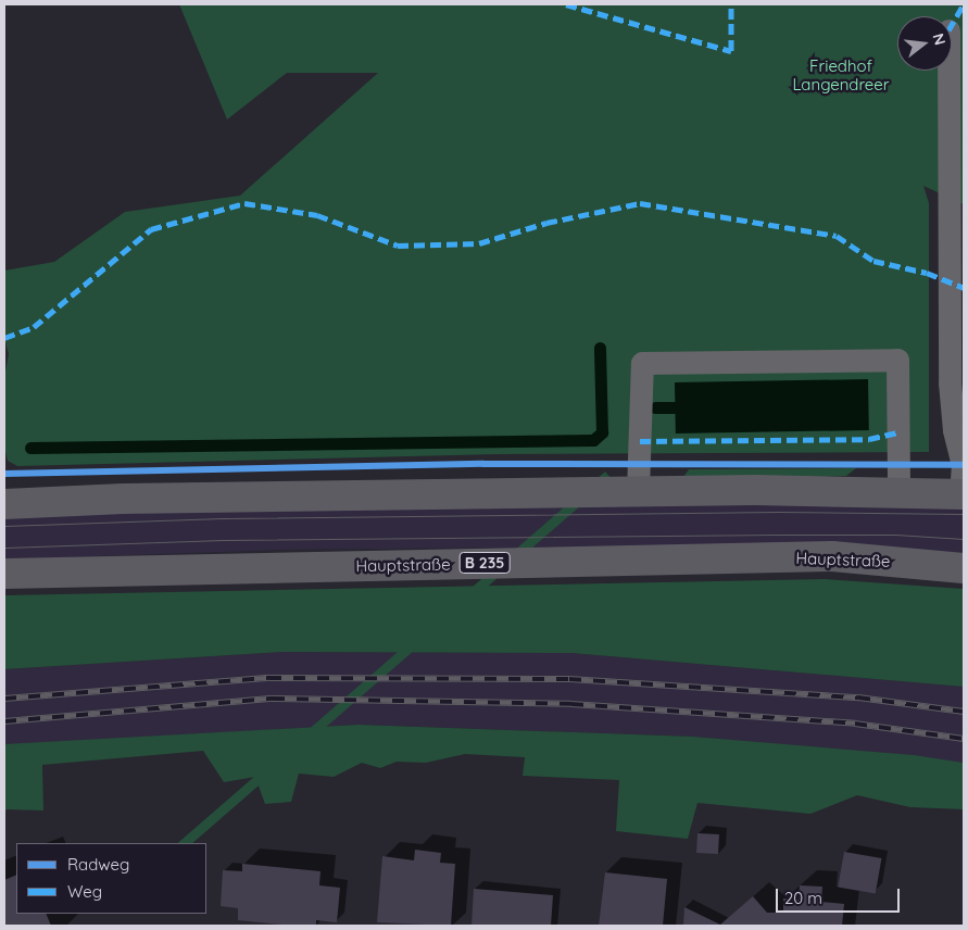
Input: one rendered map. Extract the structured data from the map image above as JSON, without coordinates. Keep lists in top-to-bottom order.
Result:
{
  "streets": {
    "main road": ["Hauptstraße", "B 235"]
  },
  "parks": ["Friedhof Langendreer"],
  "legend": ["Radweg", "Weg"],
  "scale_bar": "20 m",
  "north": "right"
}
